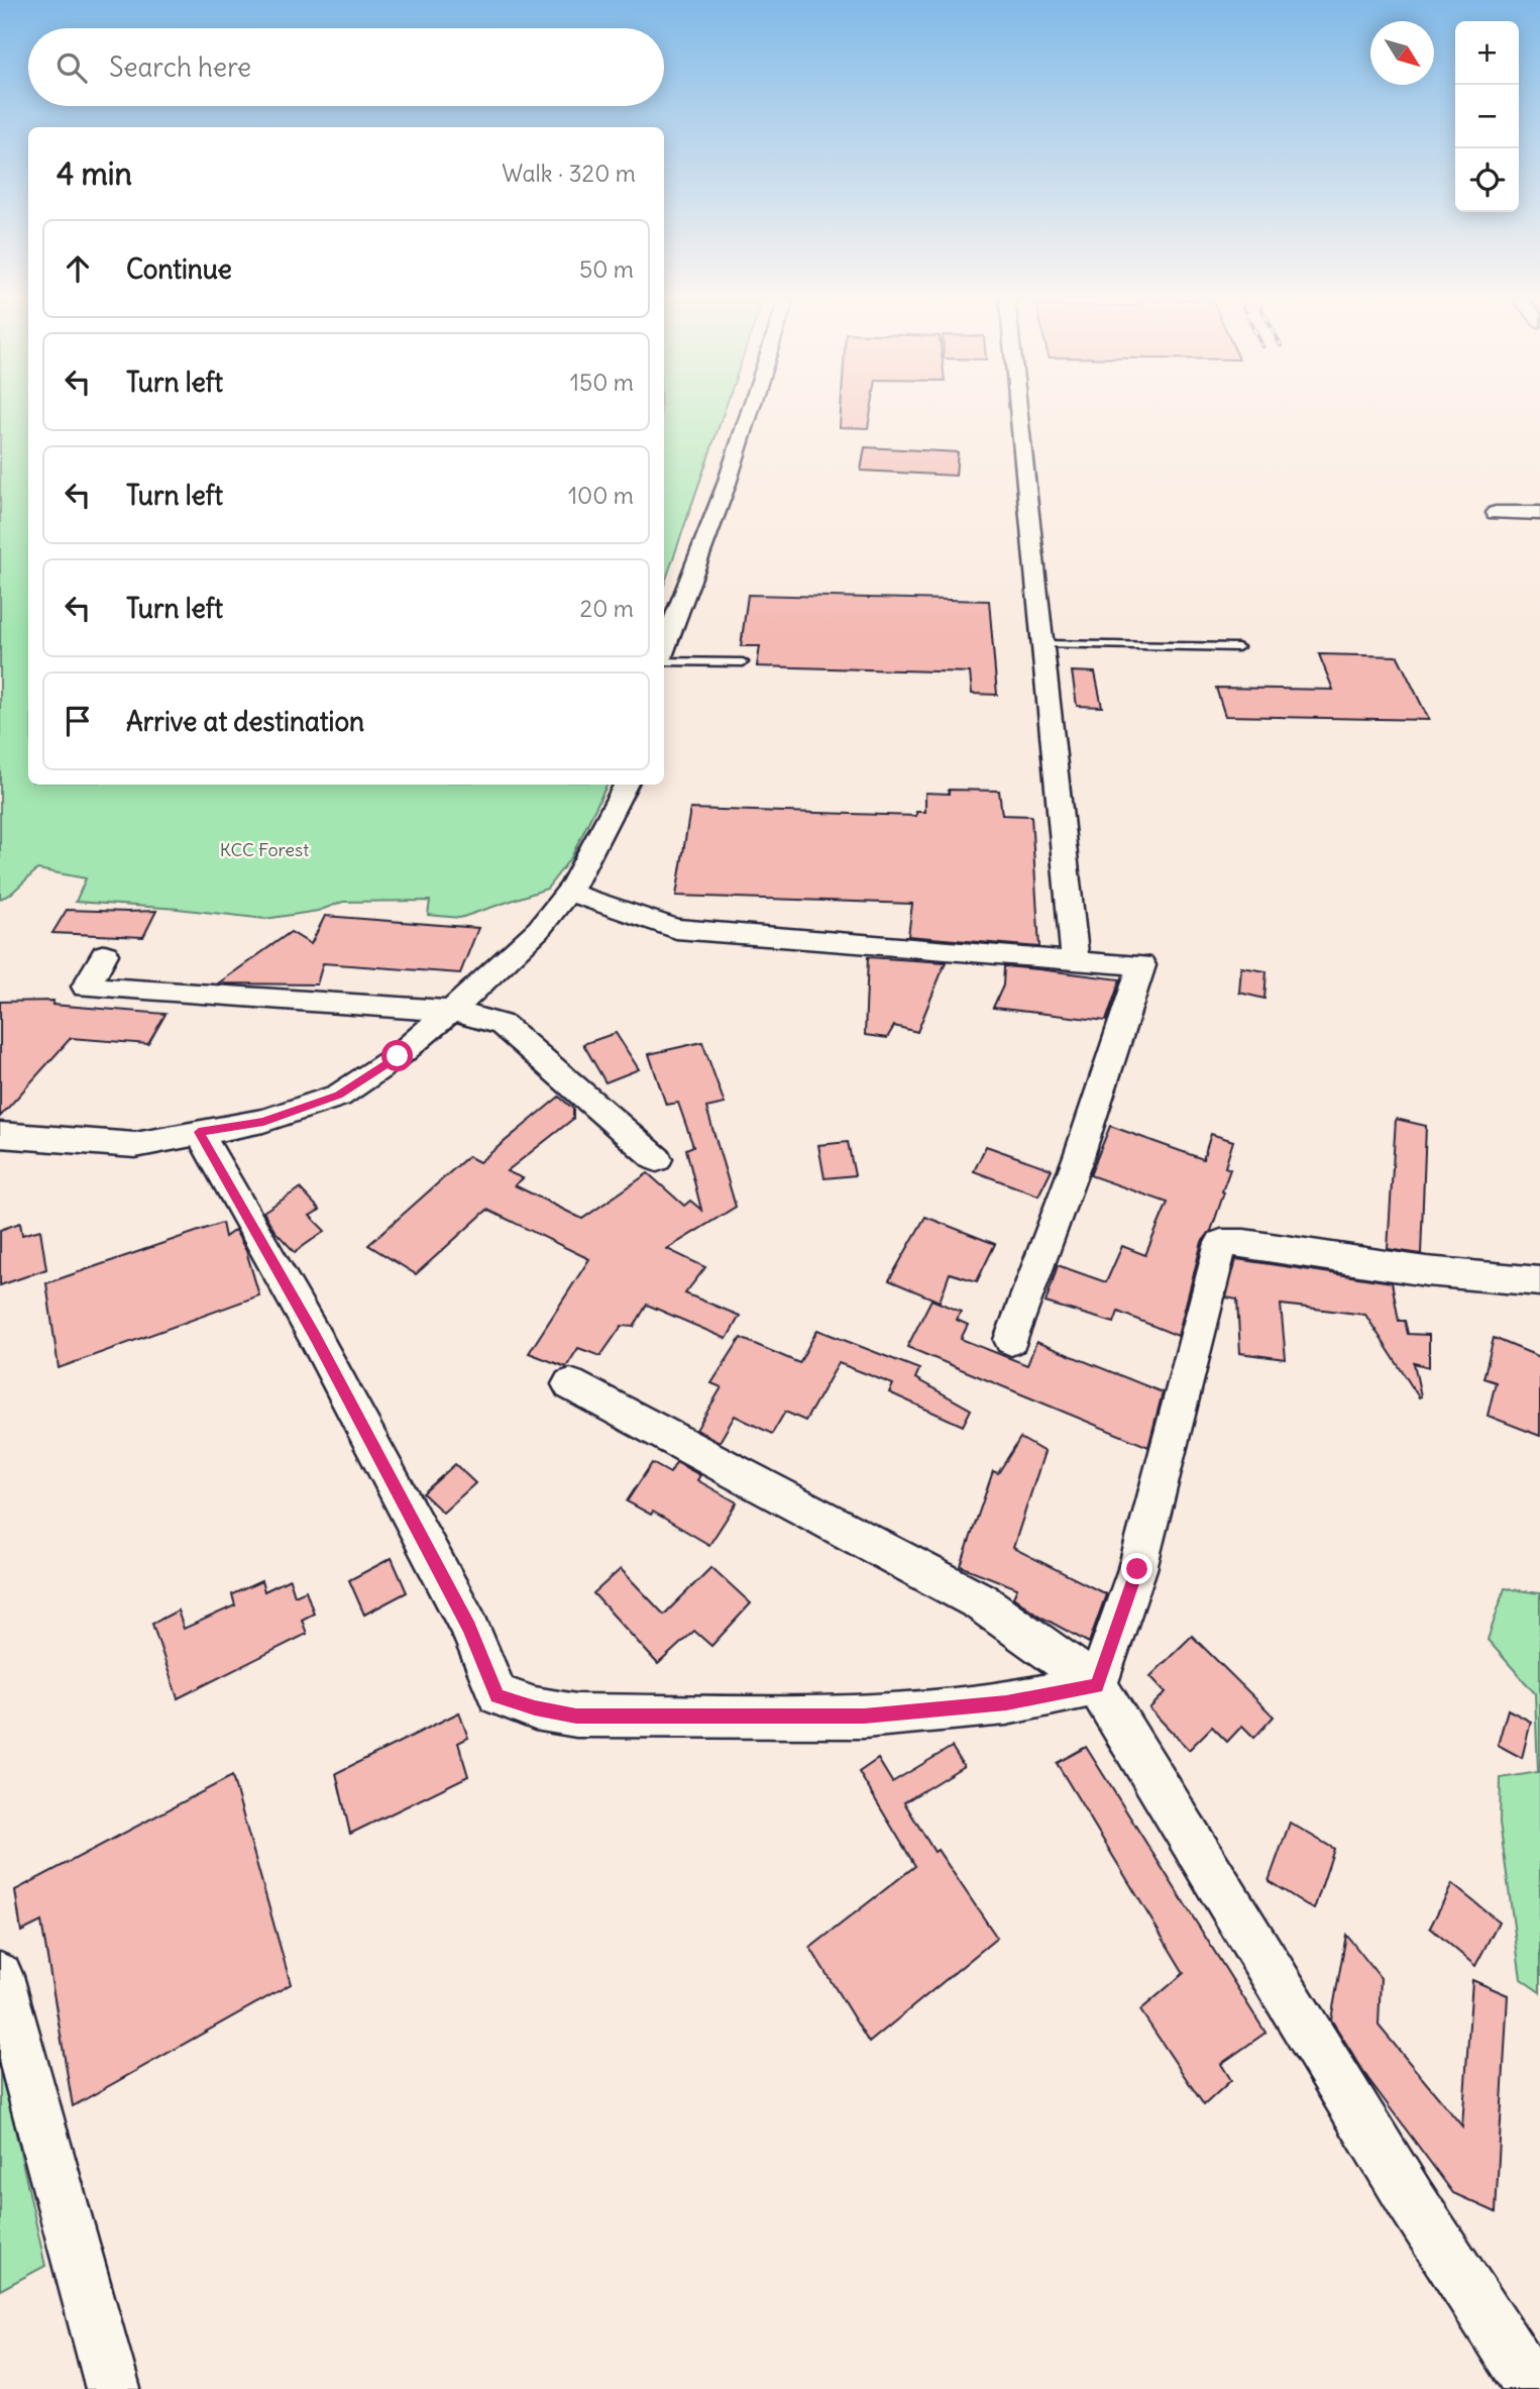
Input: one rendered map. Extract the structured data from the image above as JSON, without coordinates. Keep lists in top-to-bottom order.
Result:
{
  "parks": ["KCC Forest"],
  "north": "bottom right",
  "page": {
    "map_buttons": ["+", "−"],
    "search": "Search here",
    "heading": ["4 min", "Walk · 320 m"],
    "list": [
      ["Continue", "50 m"],
      ["Turn left", "150 m"],
      ["Turn left", "100 m"],
      ["Turn left", "20 m"],
      "Arrive at destination"
    ]
  }
}
